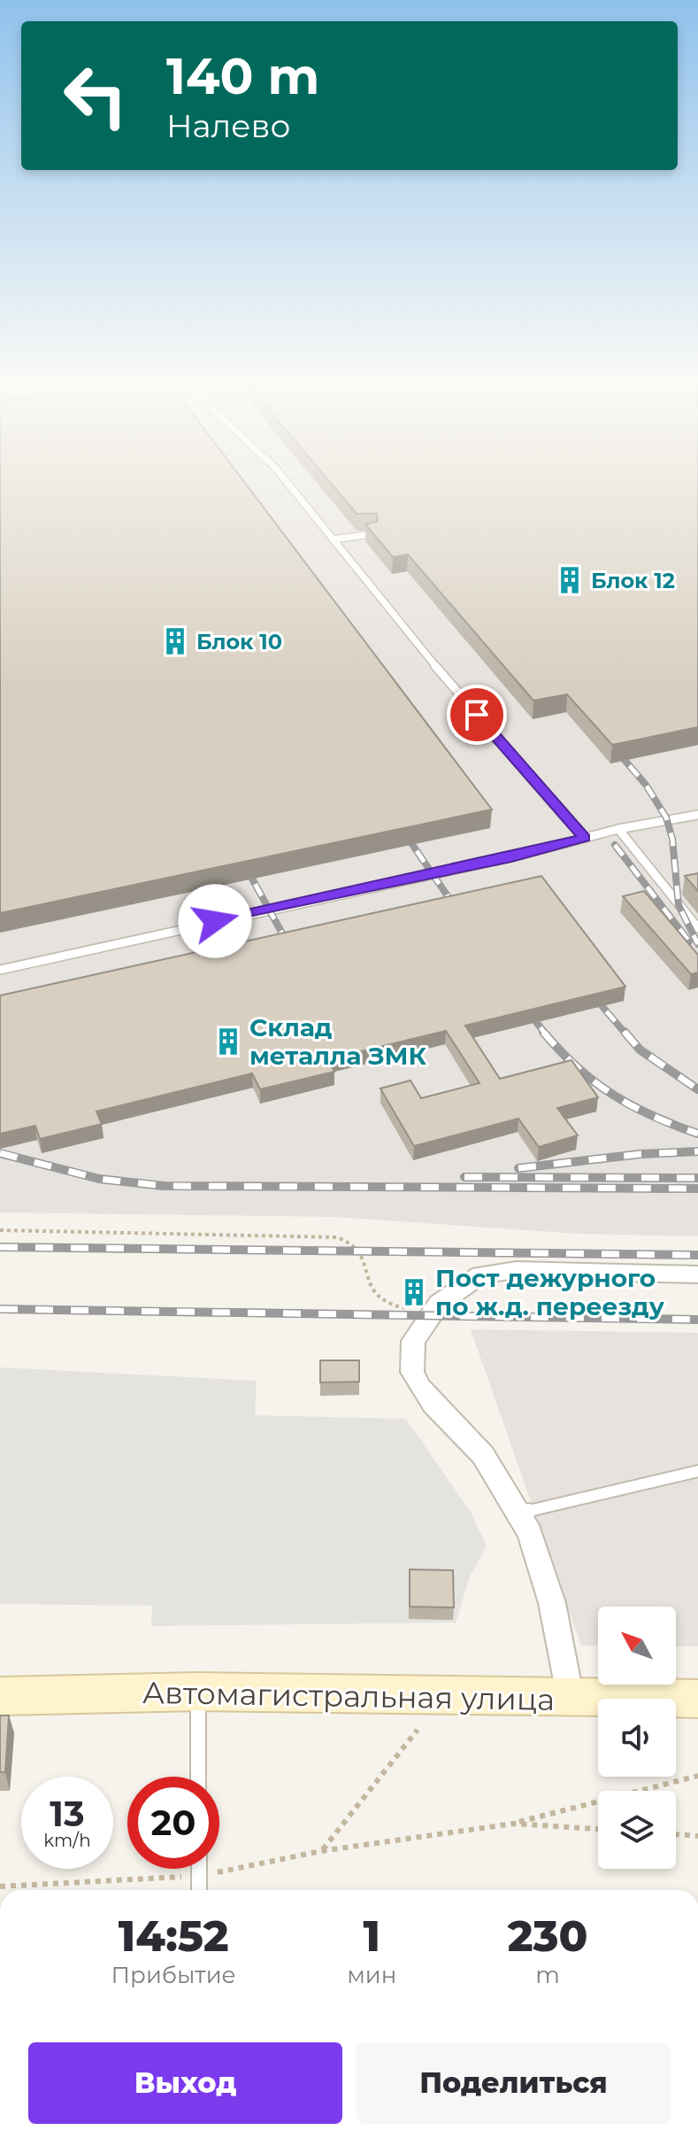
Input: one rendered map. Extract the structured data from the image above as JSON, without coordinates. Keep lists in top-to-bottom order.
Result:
{
  "streets": {
    "main road": ["Автомагистральная улица"]
  },
  "places": {
    "building": [
      "Блок 12",
      "Блок 10",
      "Склад металла ЗМК",
      "Пост дежурного по ж.д. переезду"
    ]
  },
  "north": "top left",
  "page": {
    "turn": ["140 m", "Налево"],
    "speed": "13 km/h",
    "limit": "20",
    "eta": [
      "14:52",
      "Прибытие",
      "1",
      "мин",
      "230",
      "m"
    ],
    "buttons": ["Выход", "Поделиться"]
  }
}
